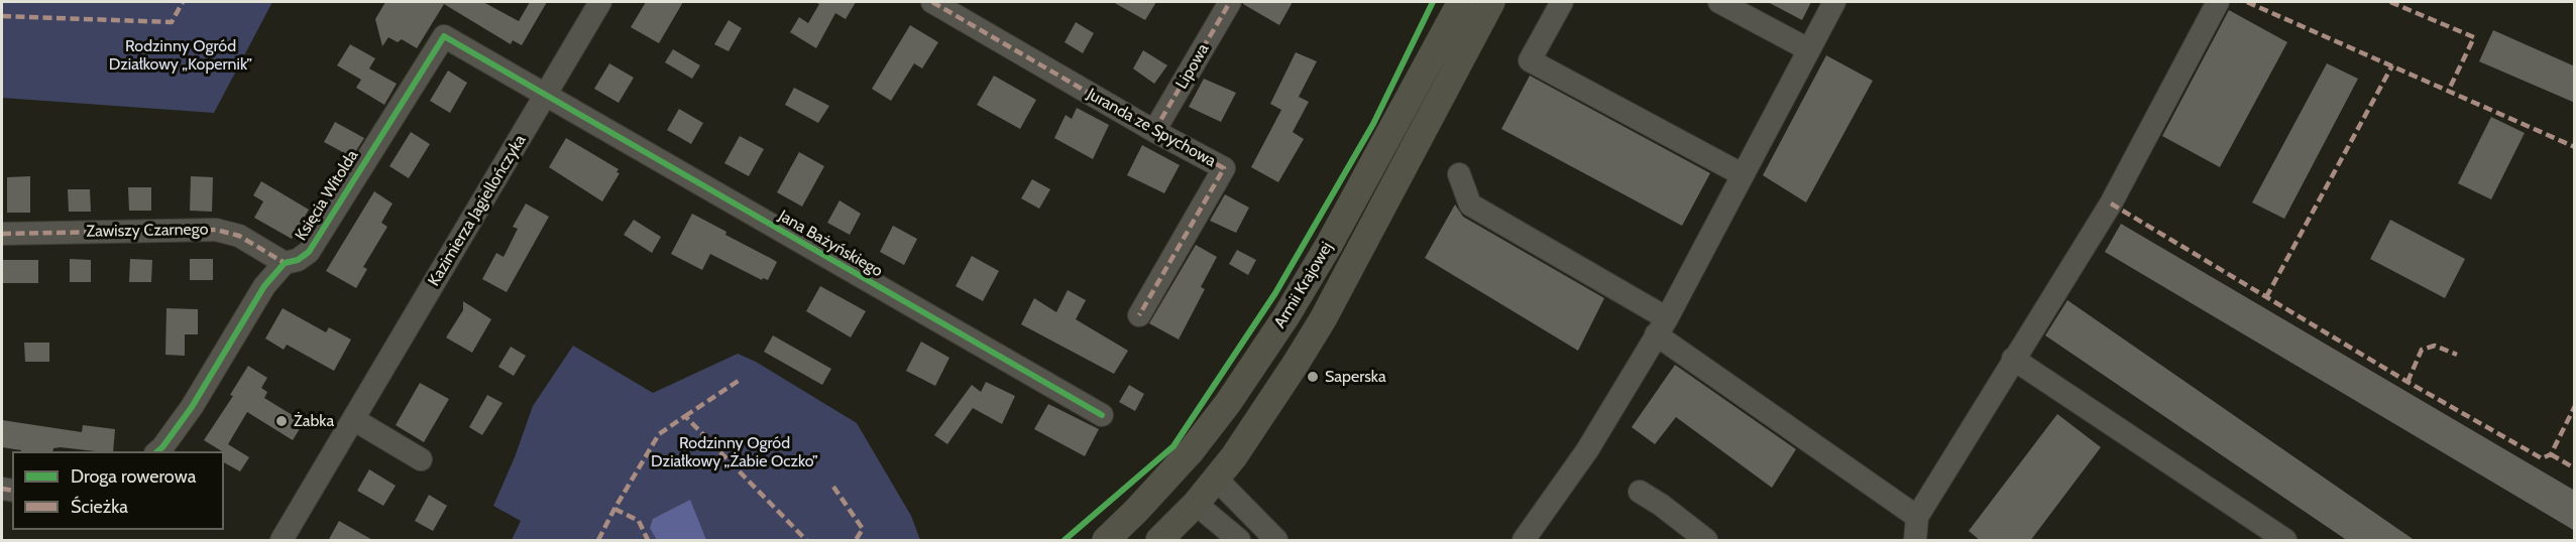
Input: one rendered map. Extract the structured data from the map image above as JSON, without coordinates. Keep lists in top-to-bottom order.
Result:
{
  "streets": {
    "main road": ["Armii Krajowej"],
    "street": [
      "Lipowa",
      "Juranda ze Spychowa",
      "Księcia Witolda",
      "Kazimierza Jagiellończyka",
      "Zawiszy Czarnego",
      "Jana Bażyńskiego"
    ]
  },
  "crossings": [
    ["Lipowa", "Juranda ze Spychowa"],
    ["Księcia Witolda", "Kazimierza Jagiellończyka"],
    ["Księcia Witolda", "Zawiszy Czarnego"],
    ["Księcia Witolda", "Jana Bażyńskiego"],
    ["Kazimierza Jagiellończyka", "Jana Bażyńskiego"]
  ],
  "parks": ["Rodzinny Ogród Działkowy „Kopernik”", "Rodzinny Ogród Działkowy „Żabie Oczko”"],
  "places": ["Saperska", "Żabka"],
  "legend": ["Droga rowerowa", "Ścieżka"]
}
